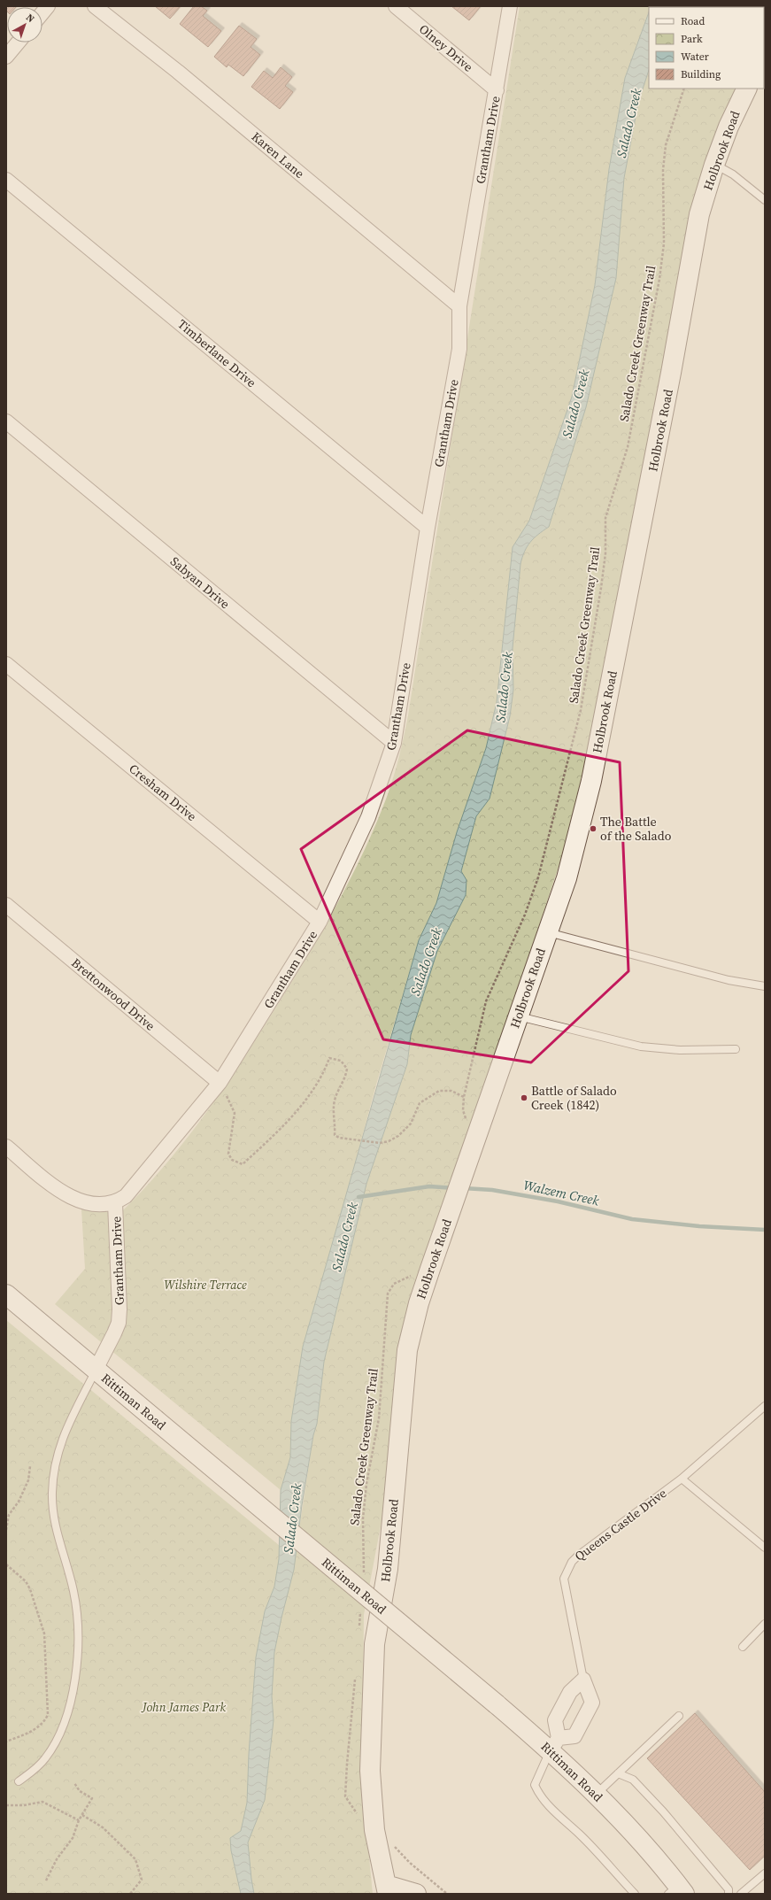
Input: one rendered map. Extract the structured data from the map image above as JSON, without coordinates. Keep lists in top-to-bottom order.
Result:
{
  "streets": {
    "street": [
      "Olney Drive",
      "Grantham Drive",
      "Holbrook Road",
      "Karen Lane",
      "Timberlane Drive",
      "Sabyan Drive",
      "Cresham Drive",
      "Brettonwood Drive",
      "Rittiman Road",
      "Queens Castle Drive"
    ],
    "path": ["Salado Creek Greenway Trail"]
  },
  "crossings": [
    ["Olney Drive", "Grantham Drive"],
    ["Grantham Drive", "Karen Lane"],
    ["Grantham Drive", "Timberlane Drive"],
    ["Grantham Drive", "Sabyan Drive"],
    ["Grantham Drive", "Cresham Drive"],
    ["Grantham Drive", "Brettonwood Drive"],
    ["Grantham Drive", "Rittiman Road"],
    ["Holbrook Road", "Salado Creek Greenway Trail"],
    ["Rittiman Road", "Queens Castle Drive"]
  ],
  "water": ["Salado Creek", "Walzem Creek"],
  "parks": ["Wilshire Terrace", "John James Park"],
  "places": ["The Battle of the Salado", "Battle of Salado Creek (1842)"],
  "legend": [
    "Road",
    "Park",
    "Water",
    "Building"
  ],
  "north": "top right"
}
